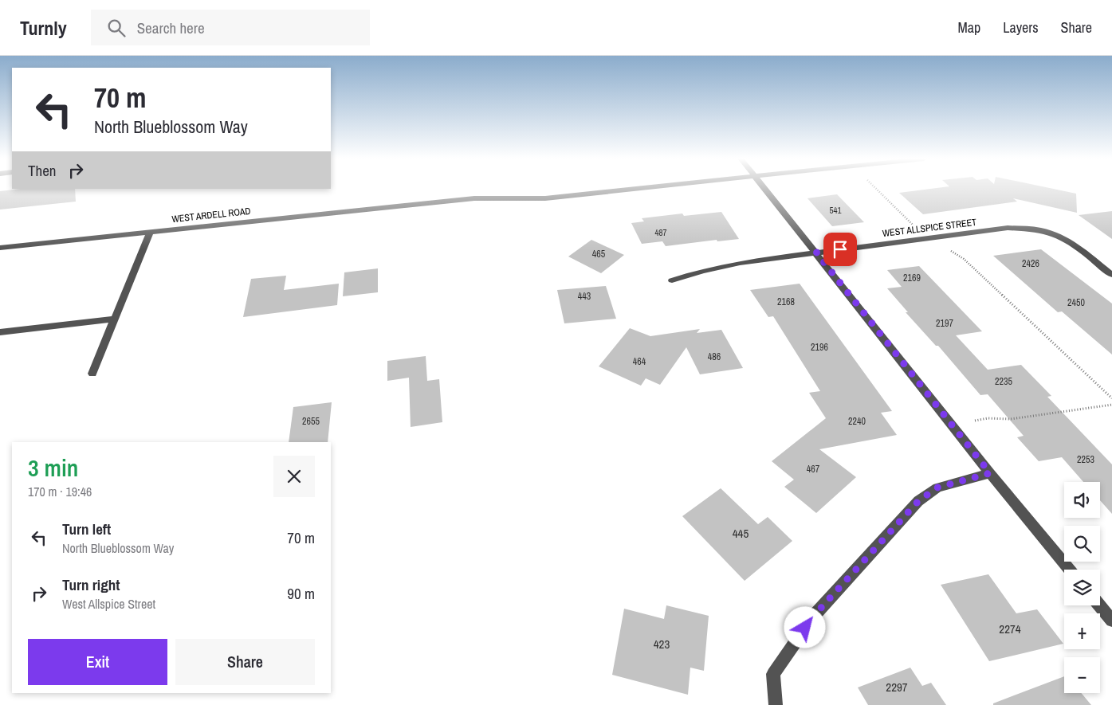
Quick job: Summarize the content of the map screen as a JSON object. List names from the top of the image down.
{
  "streets": {
    "street": ["WEST ARDELL ROAD", "WEST ALLSPICE STREET"]
  },
  "house_numbers": [
    "541",
    "487",
    "465",
    "2426",
    "2169",
    "443",
    "2168",
    "2450",
    "2197",
    "2196",
    "486",
    "464",
    "2235",
    "2655",
    "2240",
    "2253",
    "467",
    "445",
    "2274",
    "423",
    "2297"
  ],
  "page": {
    "header": "Turnly",
    "search": "Search here",
    "nav": ["Map", "Layers", "Share"],
    "turn": ["70 m", "North Blueblossom Way"],
    "then": "Then",
    "heading": ["3 min", "170 m · 19:46"],
    "map_buttons": ["+", "−"],
    "list": [
      {
        "name": "Turn left",
        "note": "North Blueblossom Way",
        "value": "70 m"
      },
      {
        "name": "Turn right",
        "note": "West Allspice Street",
        "value": "90 m"
      }
    ],
    "buttons": ["Exit", "Share"]
  }
}
